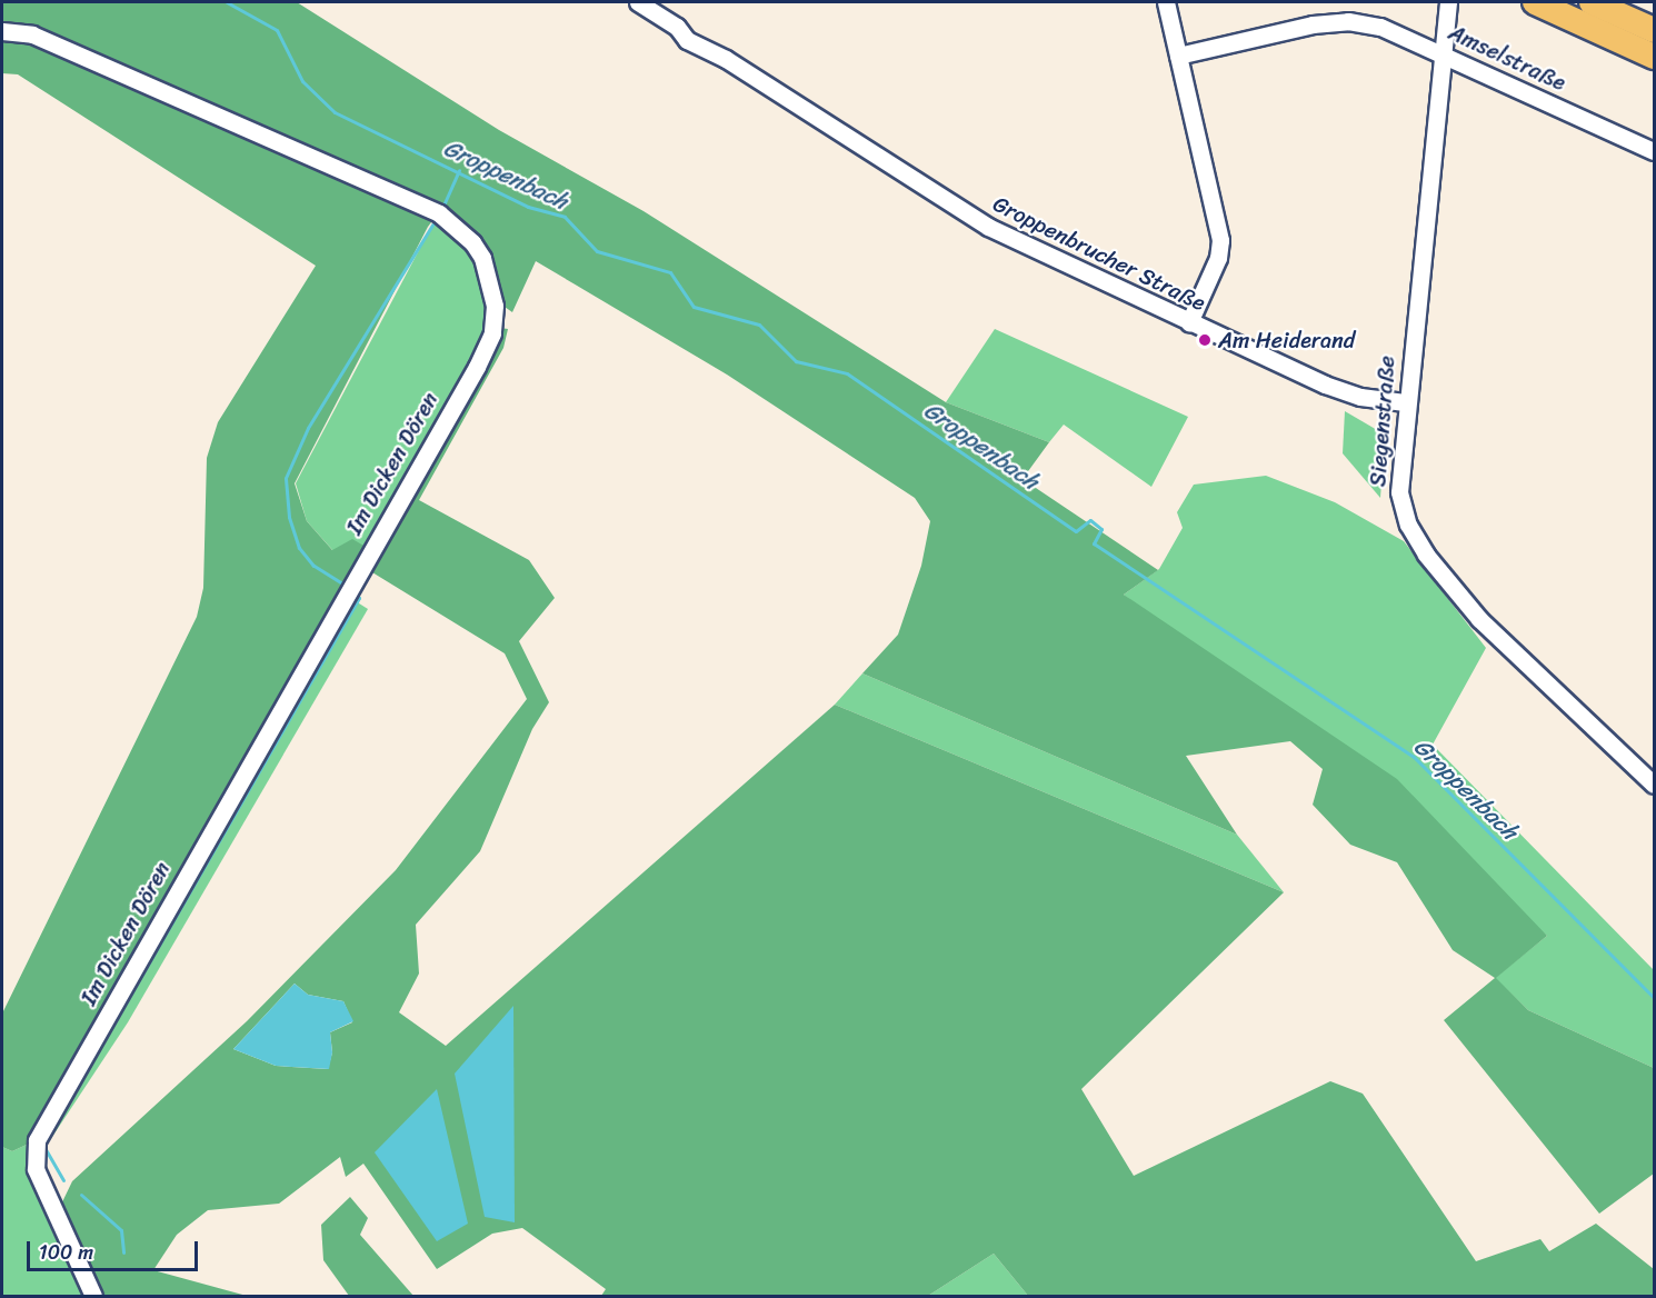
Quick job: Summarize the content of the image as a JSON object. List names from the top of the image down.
{
  "streets": {
    "street": [
      "Amselstraße",
      "Groppenbrucher Straße",
      "Siegenstraße",
      "Im Dicken Dören"
    ]
  },
  "crossings": [
    ["Amselstraße", "Siegenstraße"],
    ["Groppenbrucher Straße", "Siegenstraße"]
  ],
  "water": ["Groppenbach"],
  "places": ["Am Heiderand"],
  "scale_bar": "100 m"
}
